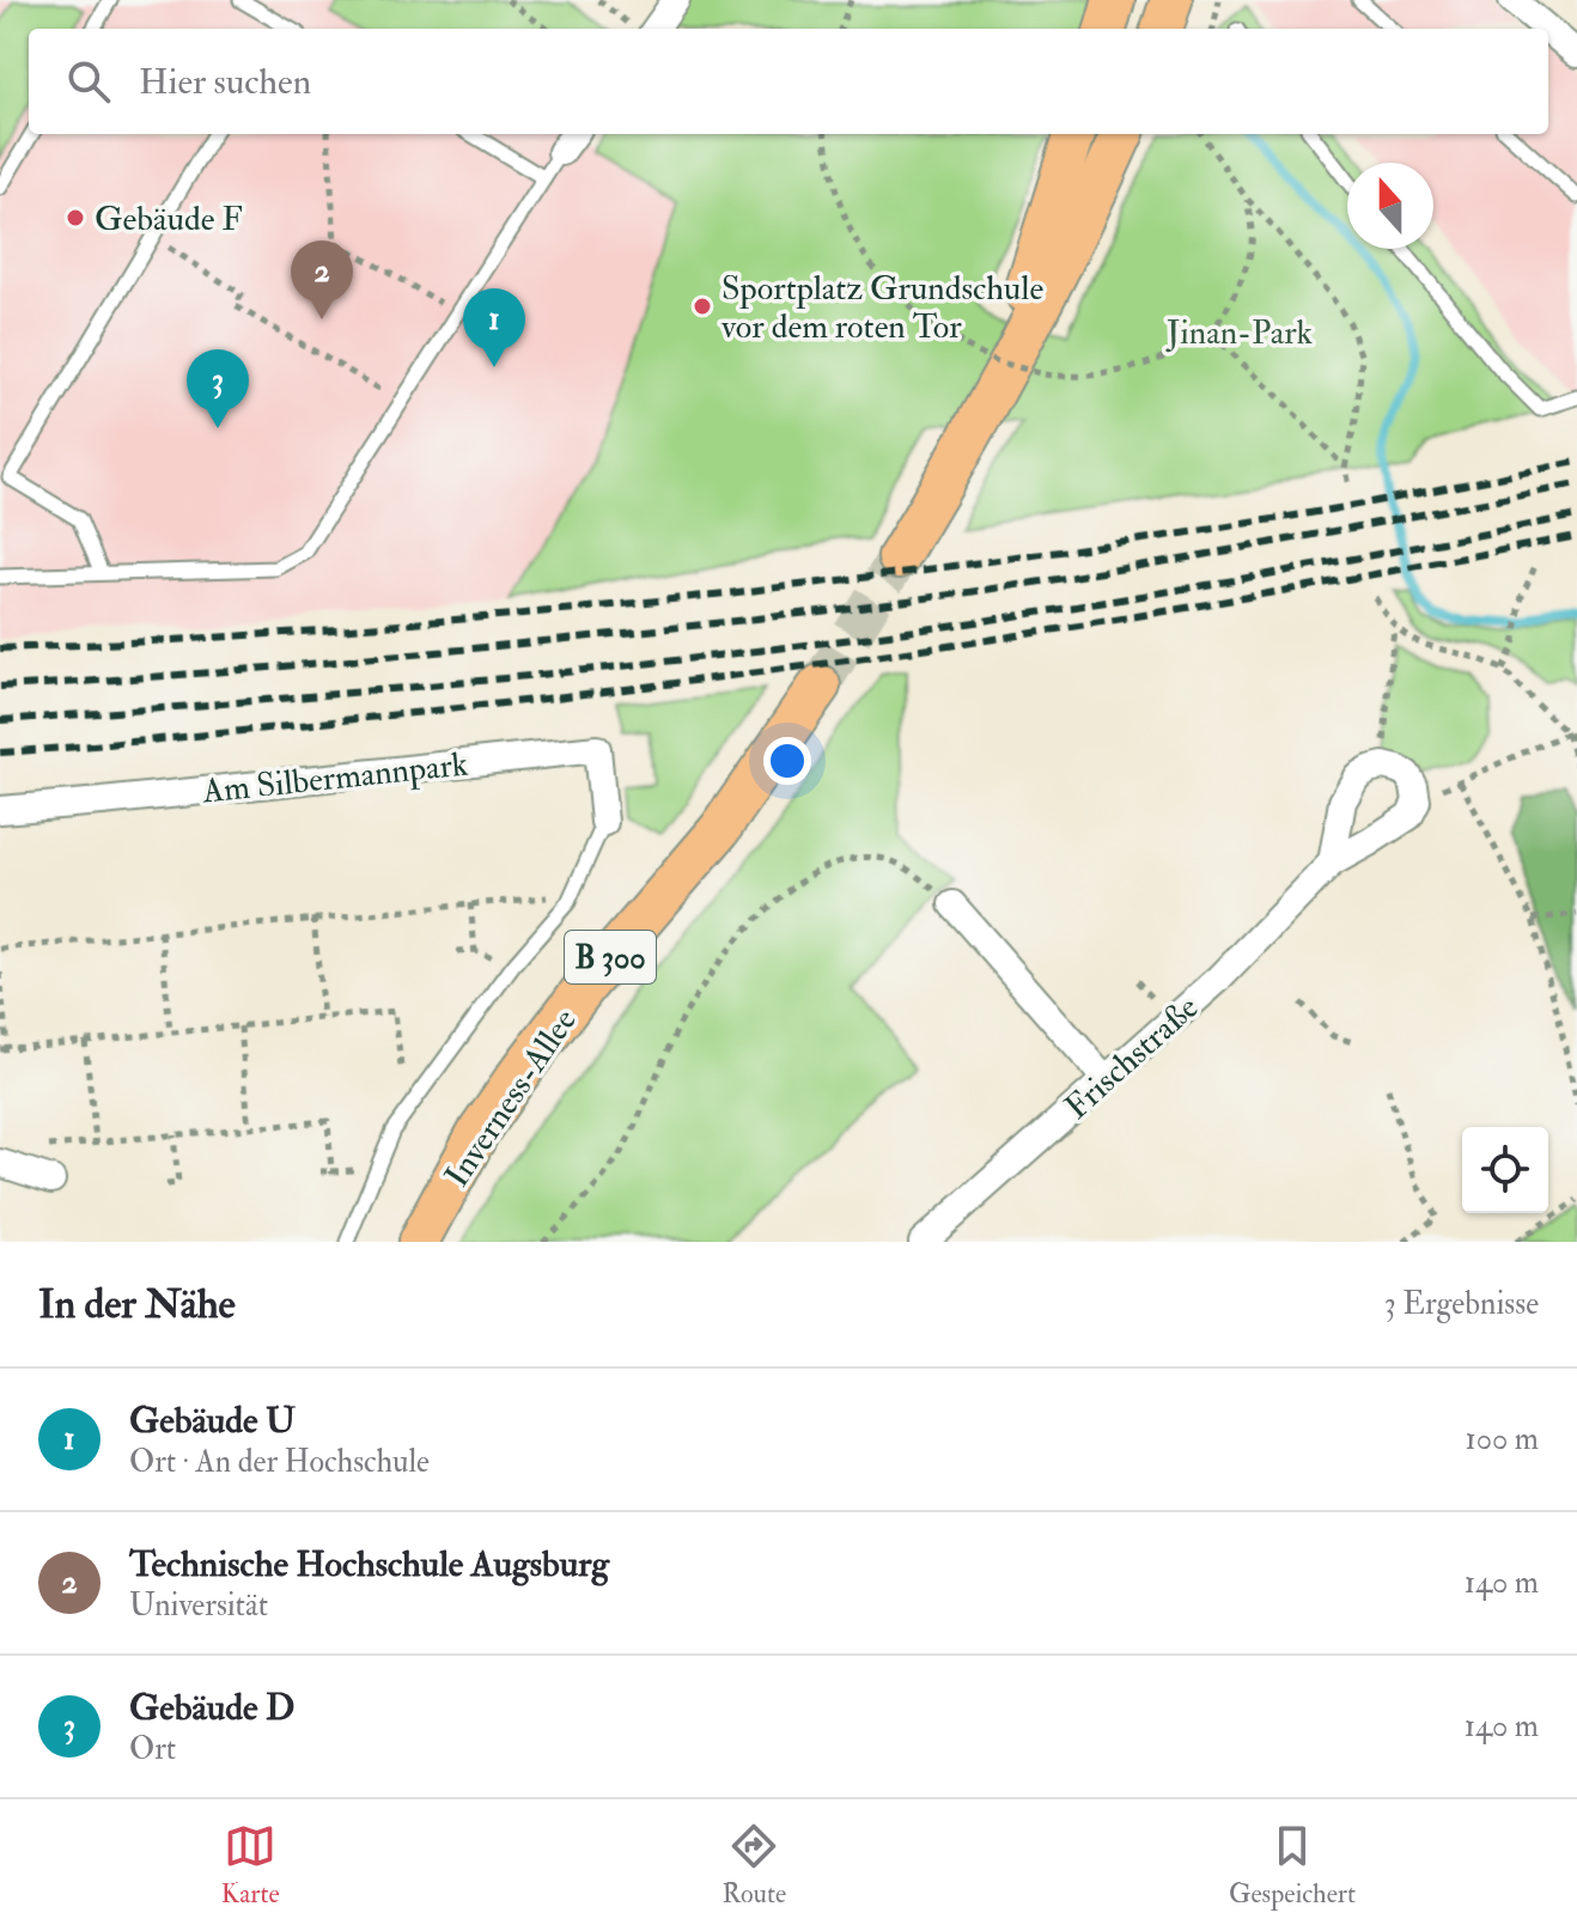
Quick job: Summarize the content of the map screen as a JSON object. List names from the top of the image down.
{
  "streets": {
    "main road": ["B 300", "Inverness-Allee"],
    "street": ["Am Silbermannpark", "Frischstraße"]
  },
  "parks": ["Jinan-Park"],
  "places": ["Gebäude F", "Sportplatz Grundschule vor dem roten Tor"],
  "north": "top",
  "page": {
    "search": "Hier suchen",
    "pins": ["2", "1", "3"],
    "heading": ["In der Nähe", "3 Ergebnisse"],
    "list": [
      {
        "mark": "1",
        "name": "Gebäude U",
        "note": "Ort · An der Hochschule",
        "value": "100 m"
      },
      {
        "mark": "2",
        "name": "Technische Hochschule Augsburg",
        "note": "Universität",
        "value": "140 m"
      },
      {
        "mark": "3",
        "name": "Gebäude D",
        "note": "Ort",
        "value": "140 m"
      }
    ],
    "nav": ["Karte", "Route", "Gespeichert"]
  }
}
